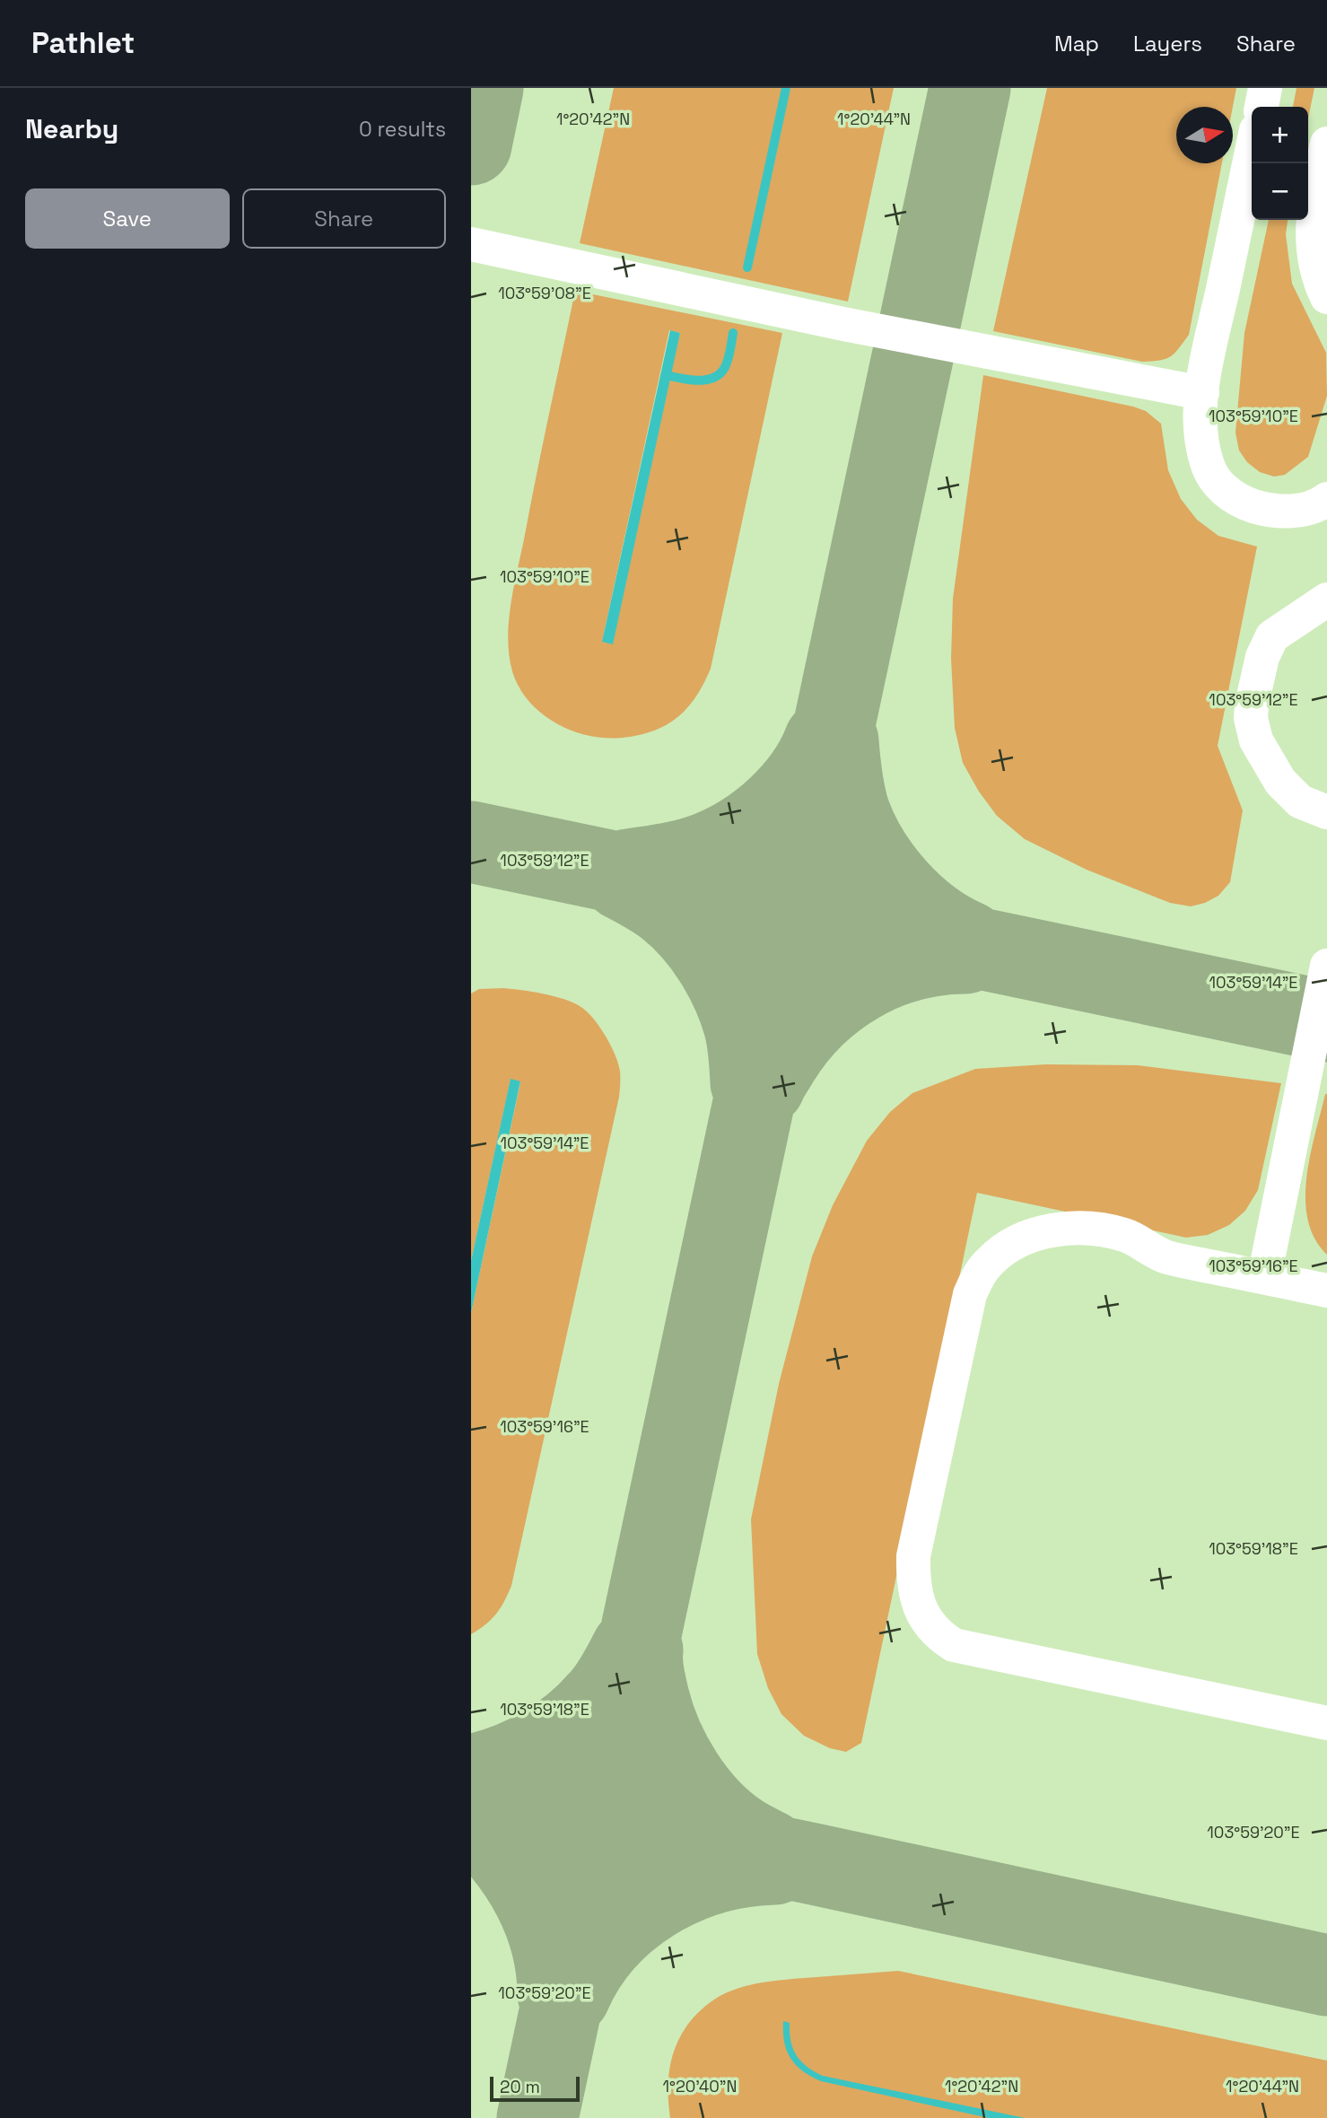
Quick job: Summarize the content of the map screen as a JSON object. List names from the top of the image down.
{
  "scale_bar": "20 m",
  "north": "right",
  "page": {
    "header": "Pathlet",
    "nav": ["Map", "Layers", "Share"],
    "heading": ["Nearby", "0 results"],
    "map_buttons": ["+", "−"],
    "buttons": ["Save", "Share"],
    "scale": "20 m"
  },
  "coordinates": [
    "1°20'42\"N",
    "1°20'44\"N",
    "103°59'08\"E",
    "103°59'10\"E",
    "103°59'12\"E",
    "103°59'14\"E",
    "103°59'16\"E",
    "103°59'18\"E",
    "103°59'20\"E",
    "1°20'40\"N"
  ]
}
